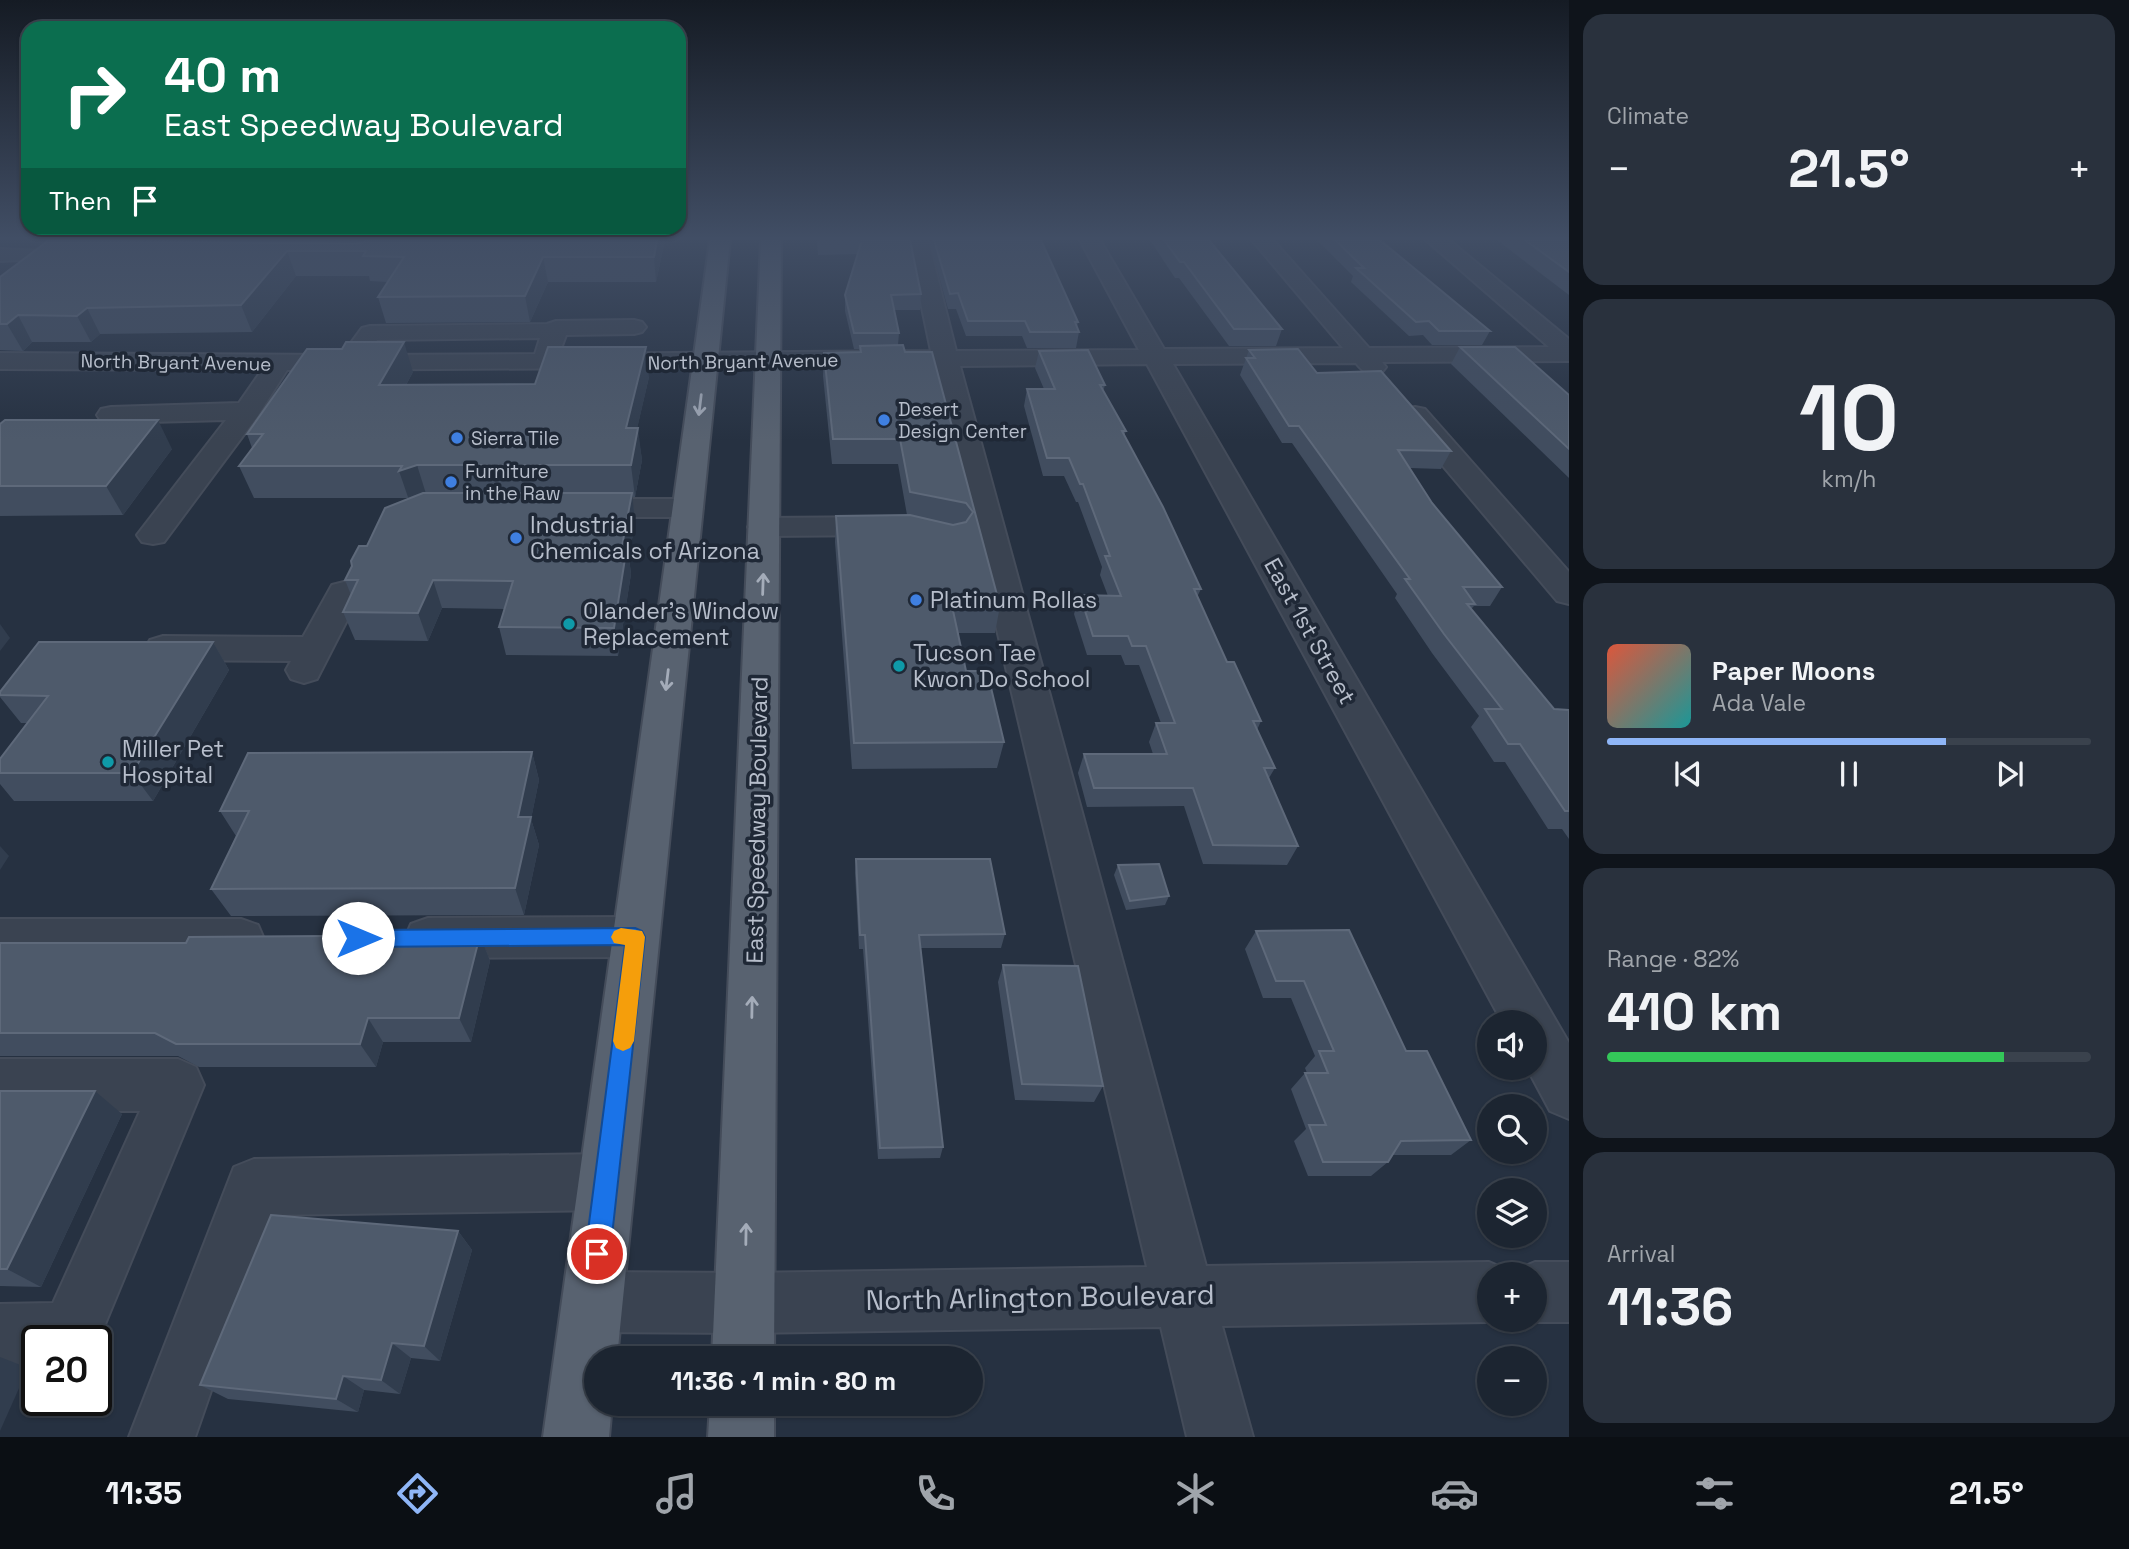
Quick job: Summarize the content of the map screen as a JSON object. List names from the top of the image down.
{
  "streets": {
    "main road": ["East Speedway Boulevard"],
    "street": ["North Bryant Avenue", "East 1st Street", "North Arlington Boulevard"]
  },
  "crossings": [
    ["North Bryant Avenue", "East 1st Street"],
    ["North Bryant Avenue", "East Speedway Boulevard"],
    ["East Speedway Boulevard", "North Arlington Boulevard"]
  ],
  "places": [
    "Desert Design Center",
    "Sierra Tile",
    "Furniture in the Raw",
    "Industrial Chemicals of Arizona",
    "Platinum Rollas",
    "Olander's Window Replacement",
    "Tucson Tae Kwon Do School",
    "Miller Pet Hospital"
  ],
  "page": {
    "tile": [
      "Climate",
      ["10", "km/h"],
      ["Range · 82%", "410 km"],
      ["Arrival", "11:36"]
    ],
    "turn": ["40 m", "East Speedway Boulevard"],
    "heat": ["−", "21.5°", "+"],
    "then": "Then",
    "song": ["Paper Moons", "Ada Vale"],
    "map_buttons": ["+", "−"],
    "limit": "20",
    "trip": "11:36 · 1 min · 80 m",
    "tabs": ["11:35", "21.5°"]
  }
}
